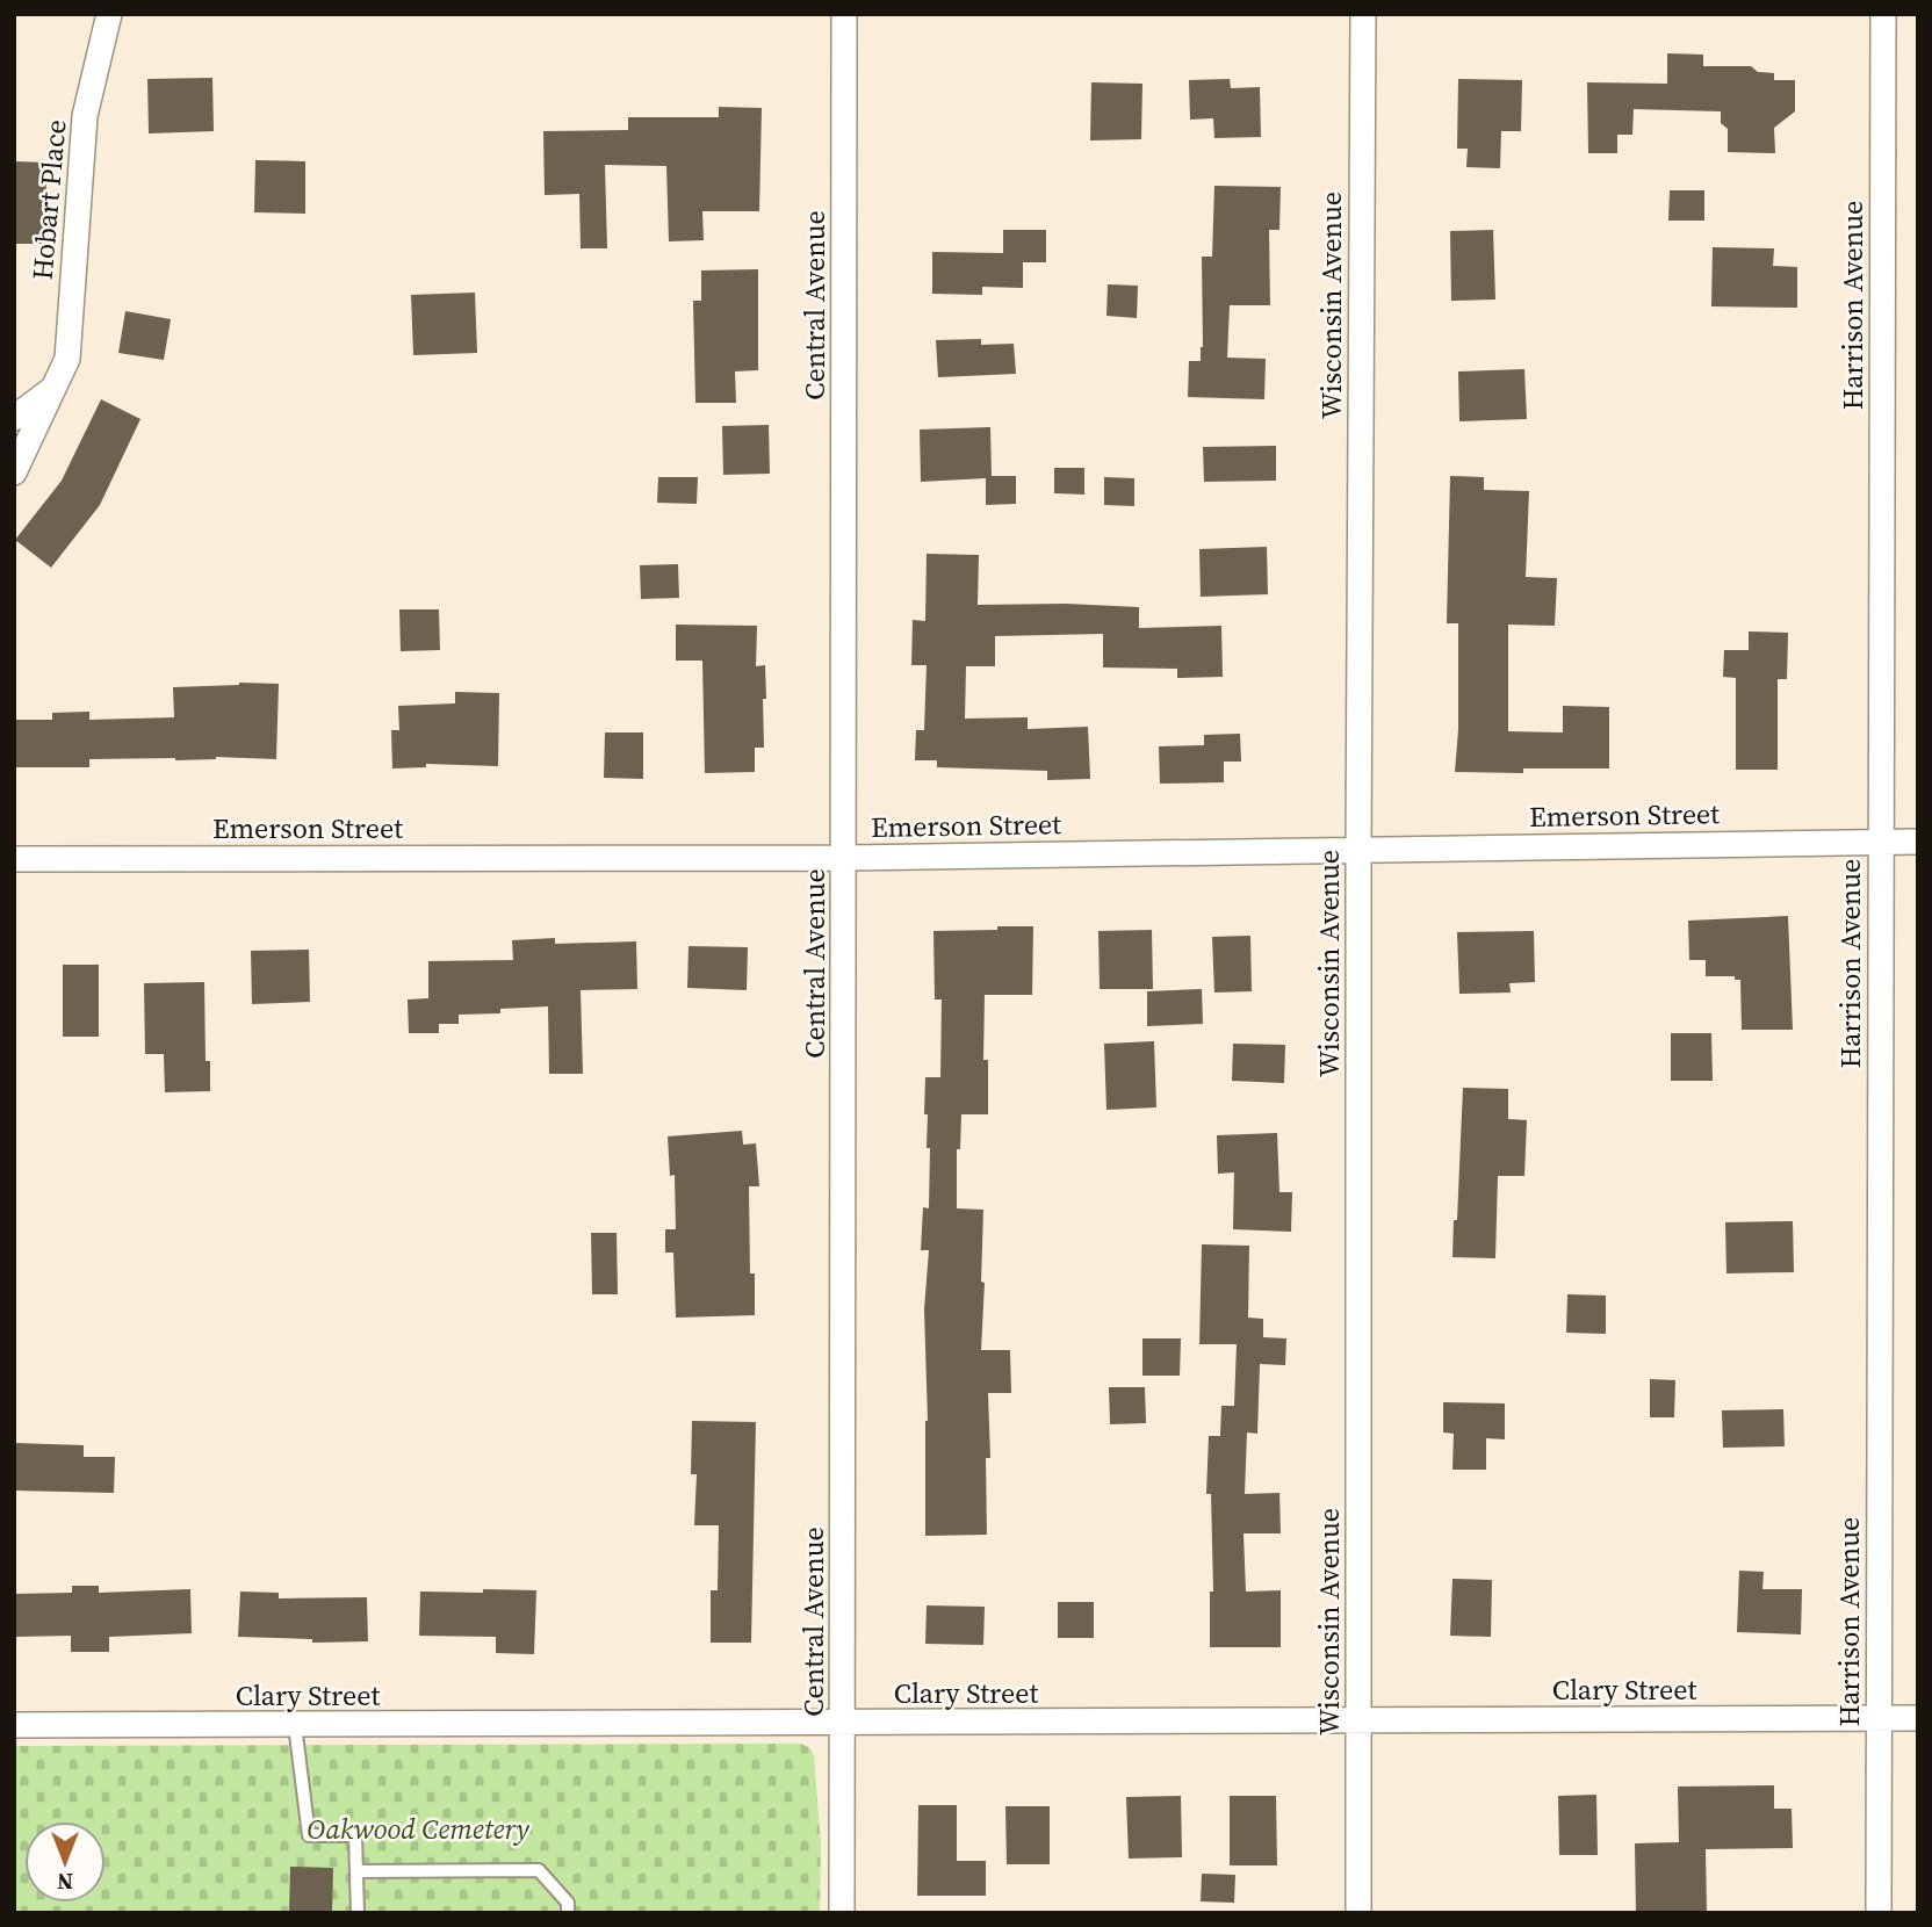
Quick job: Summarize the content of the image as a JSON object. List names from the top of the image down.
{
  "streets": {
    "street": [
      "Hobart Place",
      "Central Avenue",
      "Wisconsin Avenue",
      "Harrison Avenue",
      "Emerson Street",
      "Clary Street"
    ]
  },
  "crossings": [
    ["Central Avenue", "Emerson Street"],
    ["Central Avenue", "Clary Street"],
    ["Wisconsin Avenue", "Emerson Street"],
    ["Wisconsin Avenue", "Clary Street"],
    ["Harrison Avenue", "Emerson Street"],
    ["Harrison Avenue", "Clary Street"]
  ],
  "parks": ["Oakwood Cemetery"],
  "north": "bottom"
}
